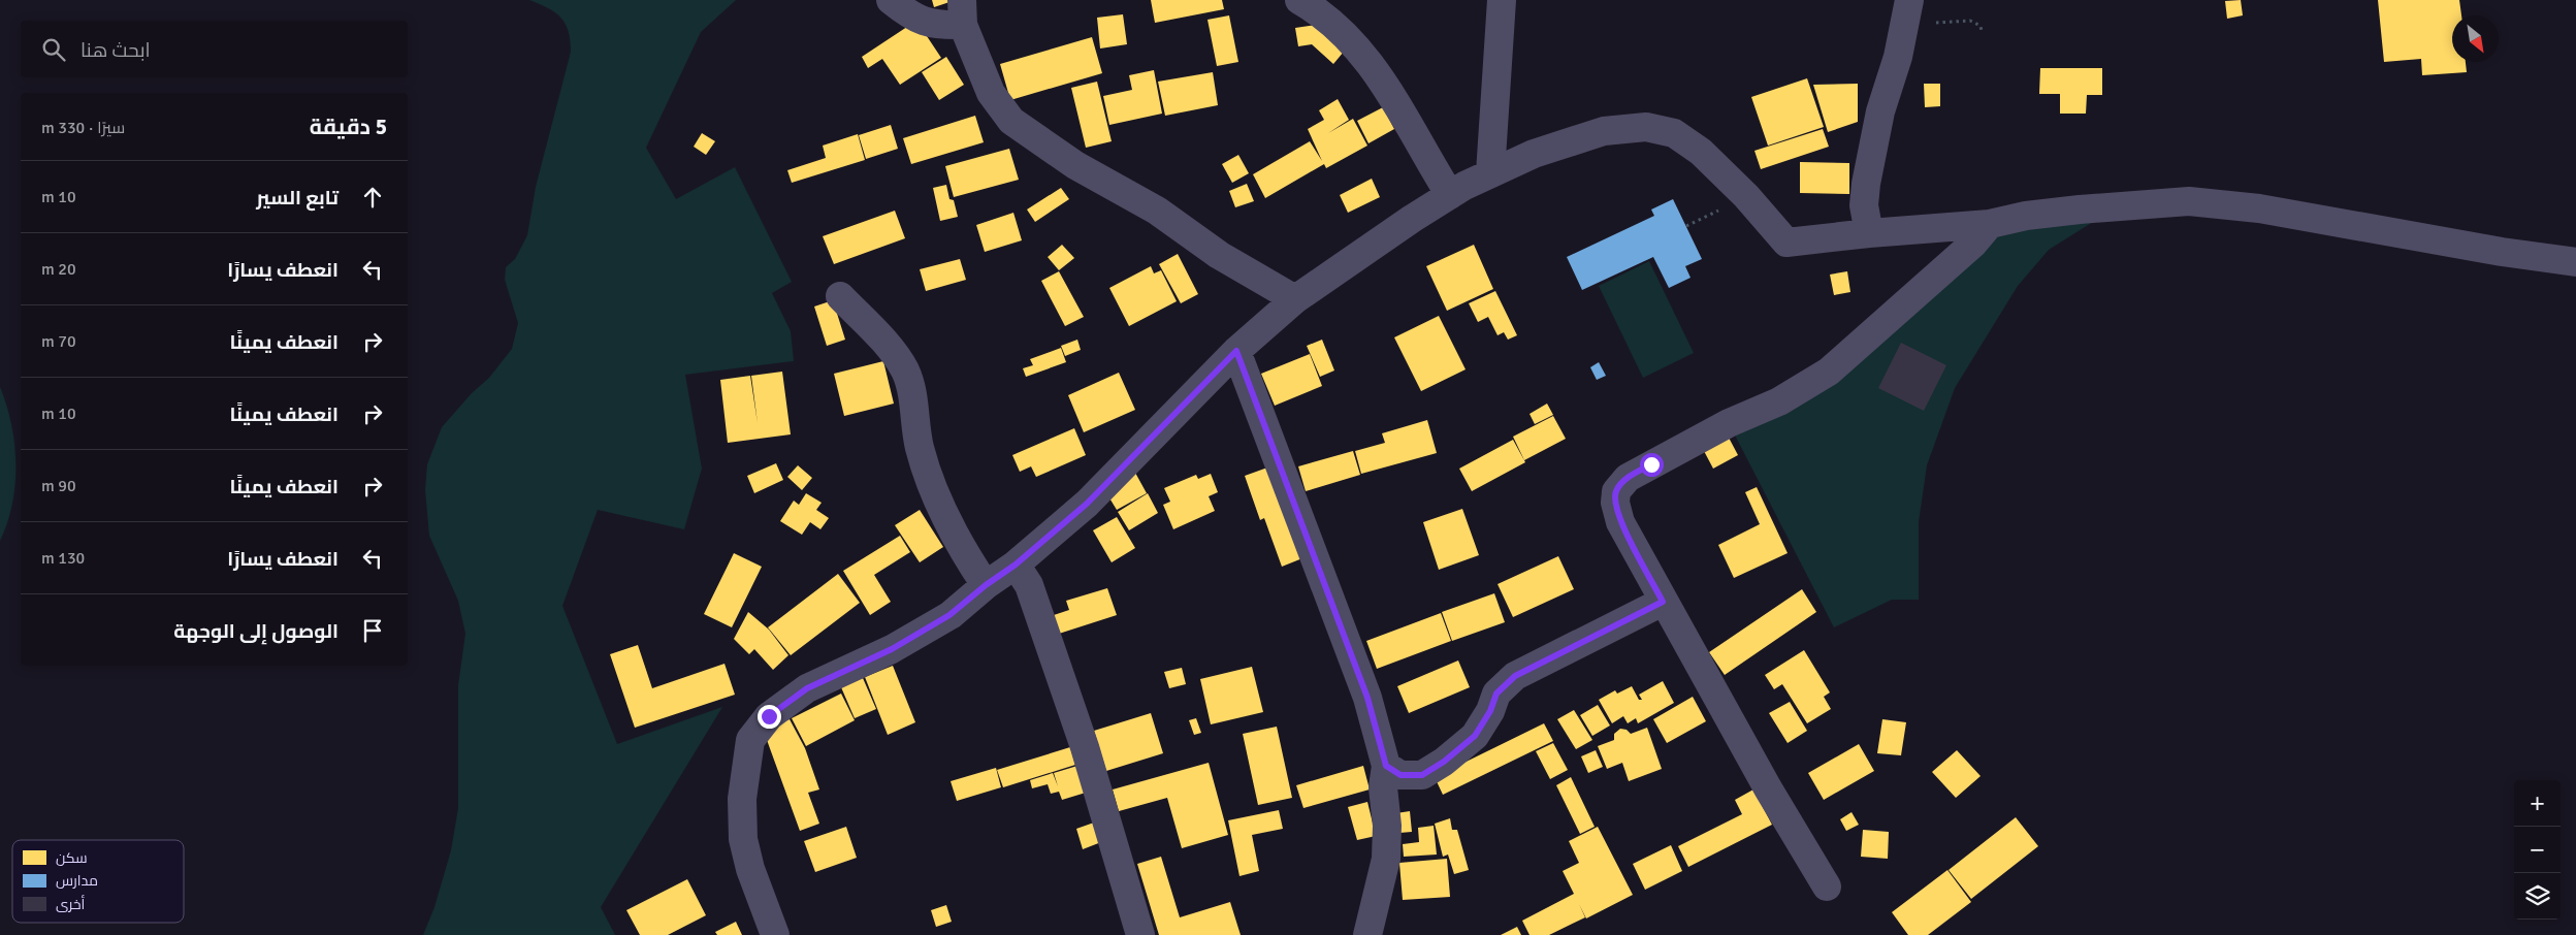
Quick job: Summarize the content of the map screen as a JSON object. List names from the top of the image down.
{
  "legend": ["سكن", "مدارس", "أخرى"],
  "north": "bottom right",
  "page": {
    "search": "ابحث هنا",
    "heading": ["5 دقيقة", "سيرًا · 330 m"],
    "list": [
      ["تابع السير", "10 m"],
      ["انعطف يسارًا", "20 m"],
      ["انعطف يمينًا", "70 m"],
      ["انعطف يمينًا", "10 m"],
      ["انعطف يمينًا", "90 m"],
      ["انعطف يسارًا", "130 m"],
      "الوصول إلى الوجهة"
    ],
    "map_buttons": ["+", "−"]
  }
}
